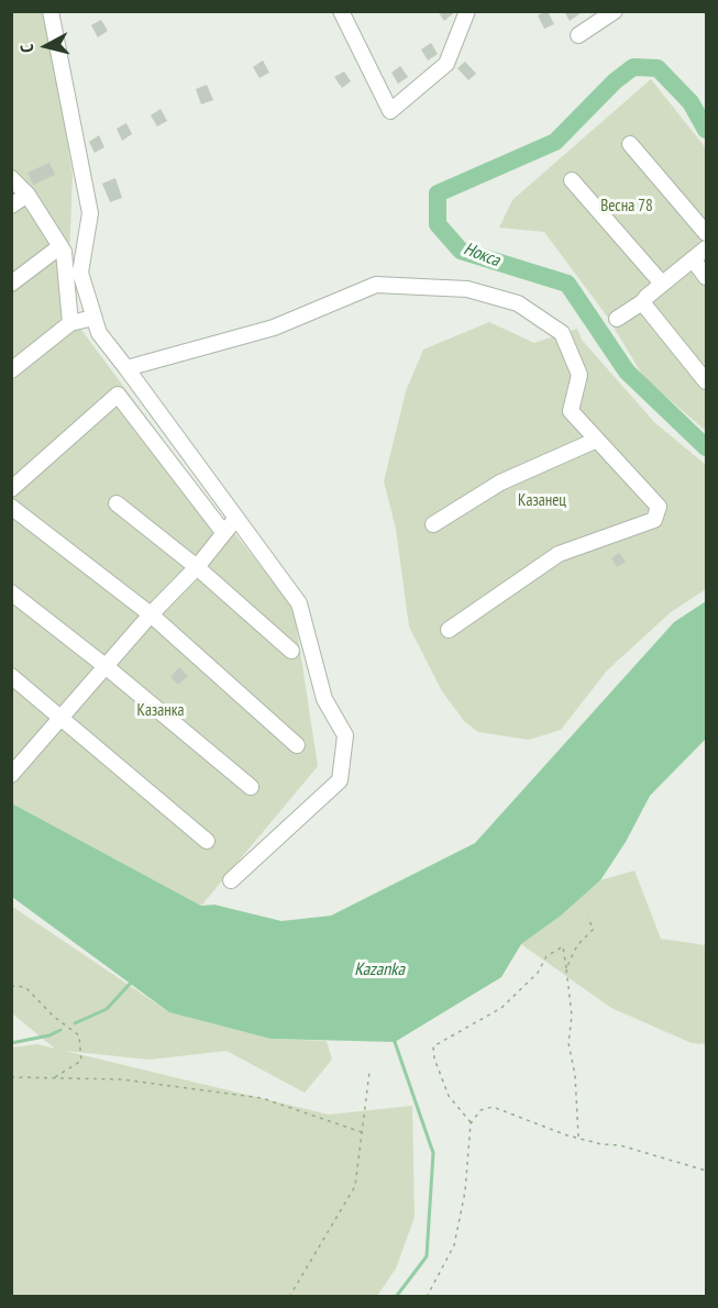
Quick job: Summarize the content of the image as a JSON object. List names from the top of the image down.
{
  "water": ["Нокса", "Kazanka"],
  "parks": ["Весна 78", "Казанец", "Казанка"],
  "north": "left"
}
